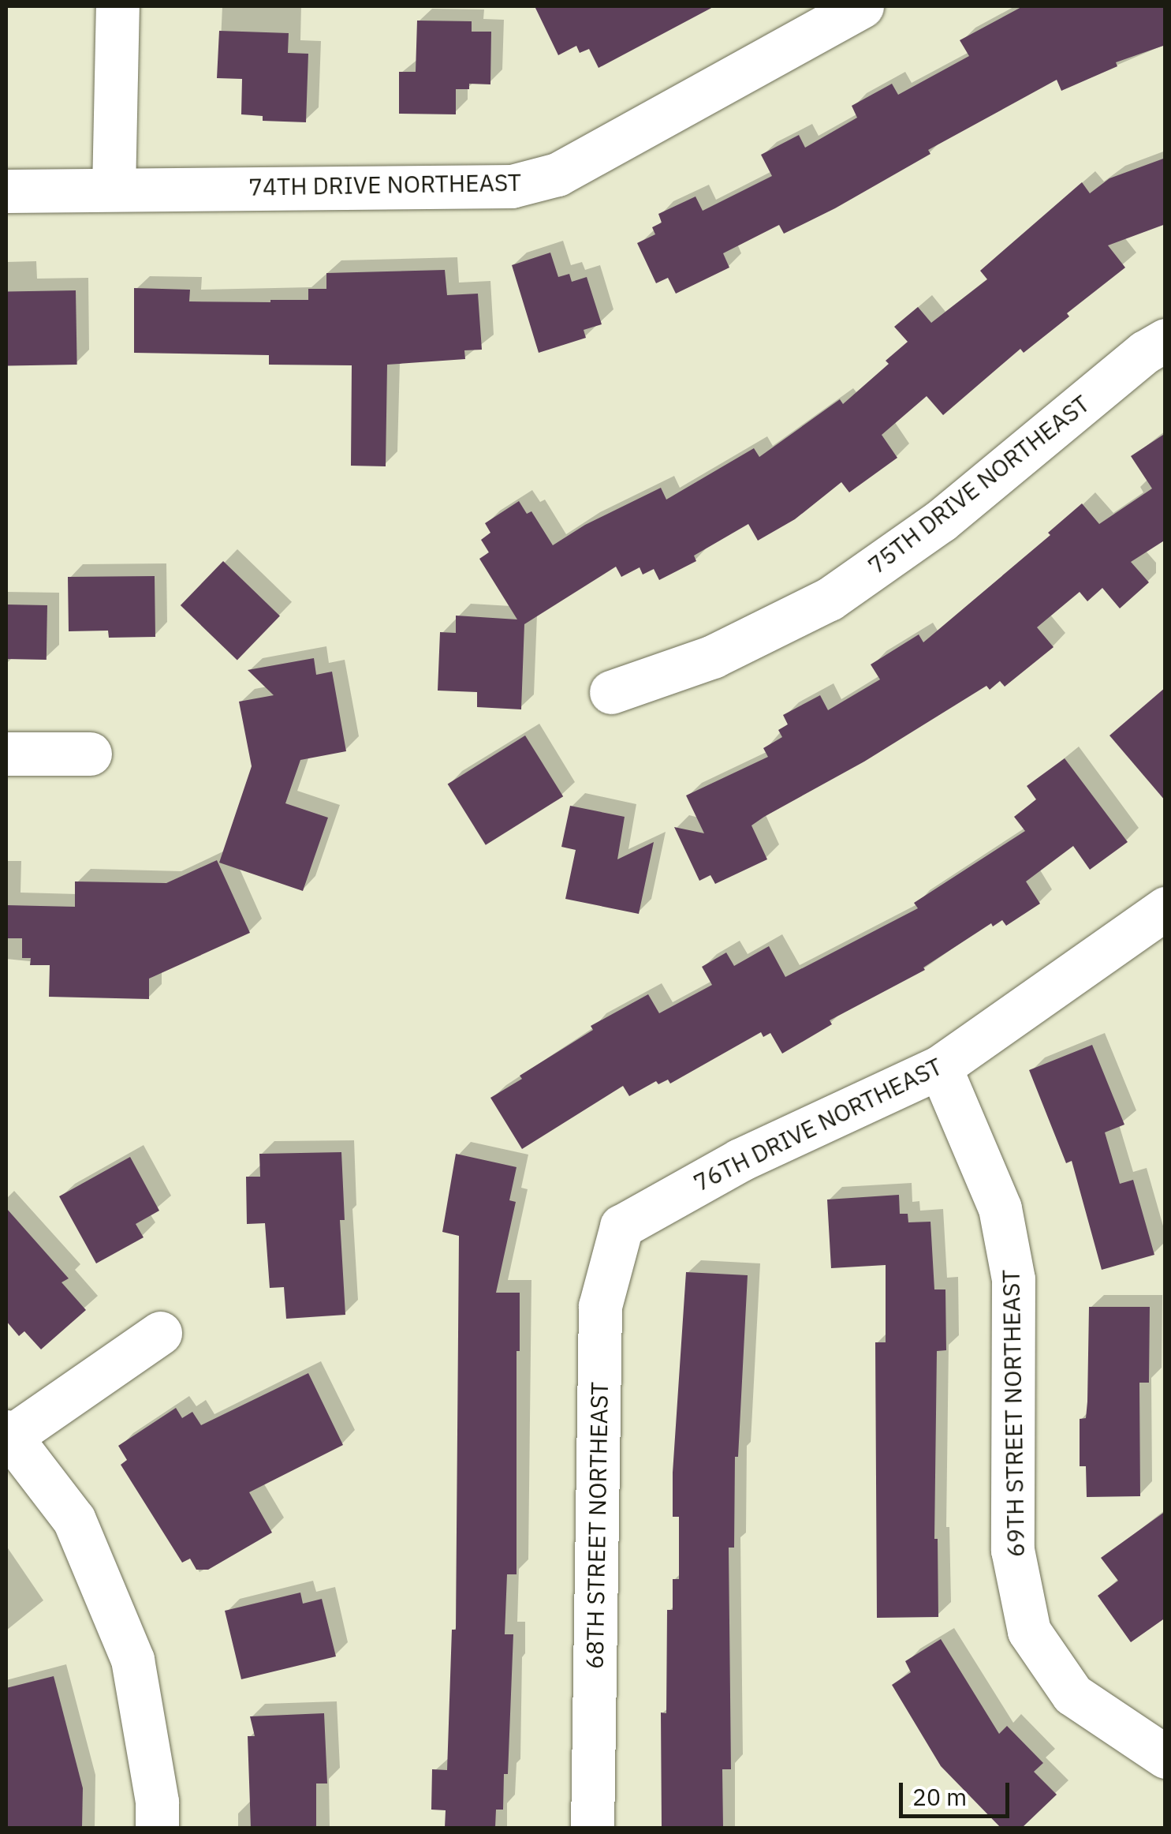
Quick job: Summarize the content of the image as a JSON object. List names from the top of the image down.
{
  "streets": {
    "street": [
      "74TH DRIVE NORTHEAST",
      "75TH DRIVE NORTHEAST",
      "76TH DRIVE NORTHEAST",
      "69TH STREET NORTHEAST",
      "68TH STREET NORTHEAST"
    ]
  },
  "crossings": [
    ["76TH DRIVE NORTHEAST", "69TH STREET NORTHEAST"],
    ["76TH DRIVE NORTHEAST", "68TH STREET NORTHEAST"]
  ],
  "scale_bar": "20 m"
}
